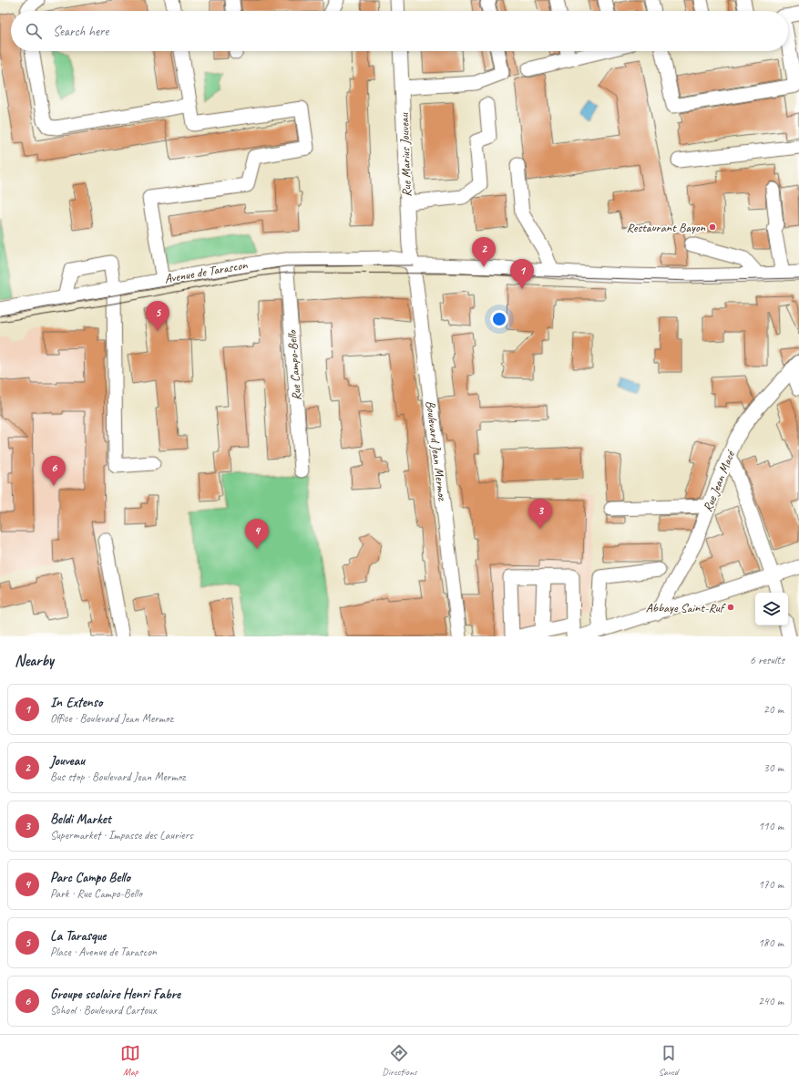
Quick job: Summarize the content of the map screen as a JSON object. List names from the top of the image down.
{
  "streets": {
    "street": [
      "Rue Marius Jouveau",
      "Avenue de Tarascon",
      "Rue Campo-Bello",
      "Boulevard Jean Mermoz",
      "Rue Jean Macé"
    ]
  },
  "crossings": [
    ["Rue Marius Jouveau", "Avenue de Tarascon"],
    ["Rue Marius Jouveau", "Boulevard Jean Mermoz"],
    ["Avenue de Tarascon", "Rue Campo-Bello"],
    ["Avenue de Tarascon", "Boulevard Jean Mermoz"]
  ],
  "places": ["Restaurant Bayon", "Abbaye Saint-Ruf"],
  "page": {
    "search": "Search here",
    "pins": [
      "2",
      "1",
      "5",
      "6",
      "3",
      "4"
    ],
    "heading": ["Nearby", "6 results"],
    "list": [
      {
        "mark": "1",
        "name": "In Extenso",
        "note": "Office · Boulevard Jean Mermoz",
        "value": "20 m"
      },
      {
        "mark": "2",
        "name": "Jouveau",
        "note": "Bus stop · Boulevard Jean Mermoz",
        "value": "30 m"
      },
      {
        "mark": "3",
        "name": "Beldi Market",
        "note": "Supermarket · Impasse des Lauriers",
        "value": "110 m"
      },
      {
        "mark": "4",
        "name": "Parc Campo Bello",
        "note": "Park · Rue Campo-Bello",
        "value": "170 m"
      },
      {
        "mark": "5",
        "name": "La Tarasque",
        "note": "Place · Avenue de Tarascon",
        "value": "180 m"
      },
      {
        "mark": "6",
        "name": "Groupe scolaire Henri Fabre",
        "note": "School · Boulevard Cartoux",
        "value": "240 m"
      }
    ],
    "nav": ["Map", "Directions", "Saved"]
  }
}
